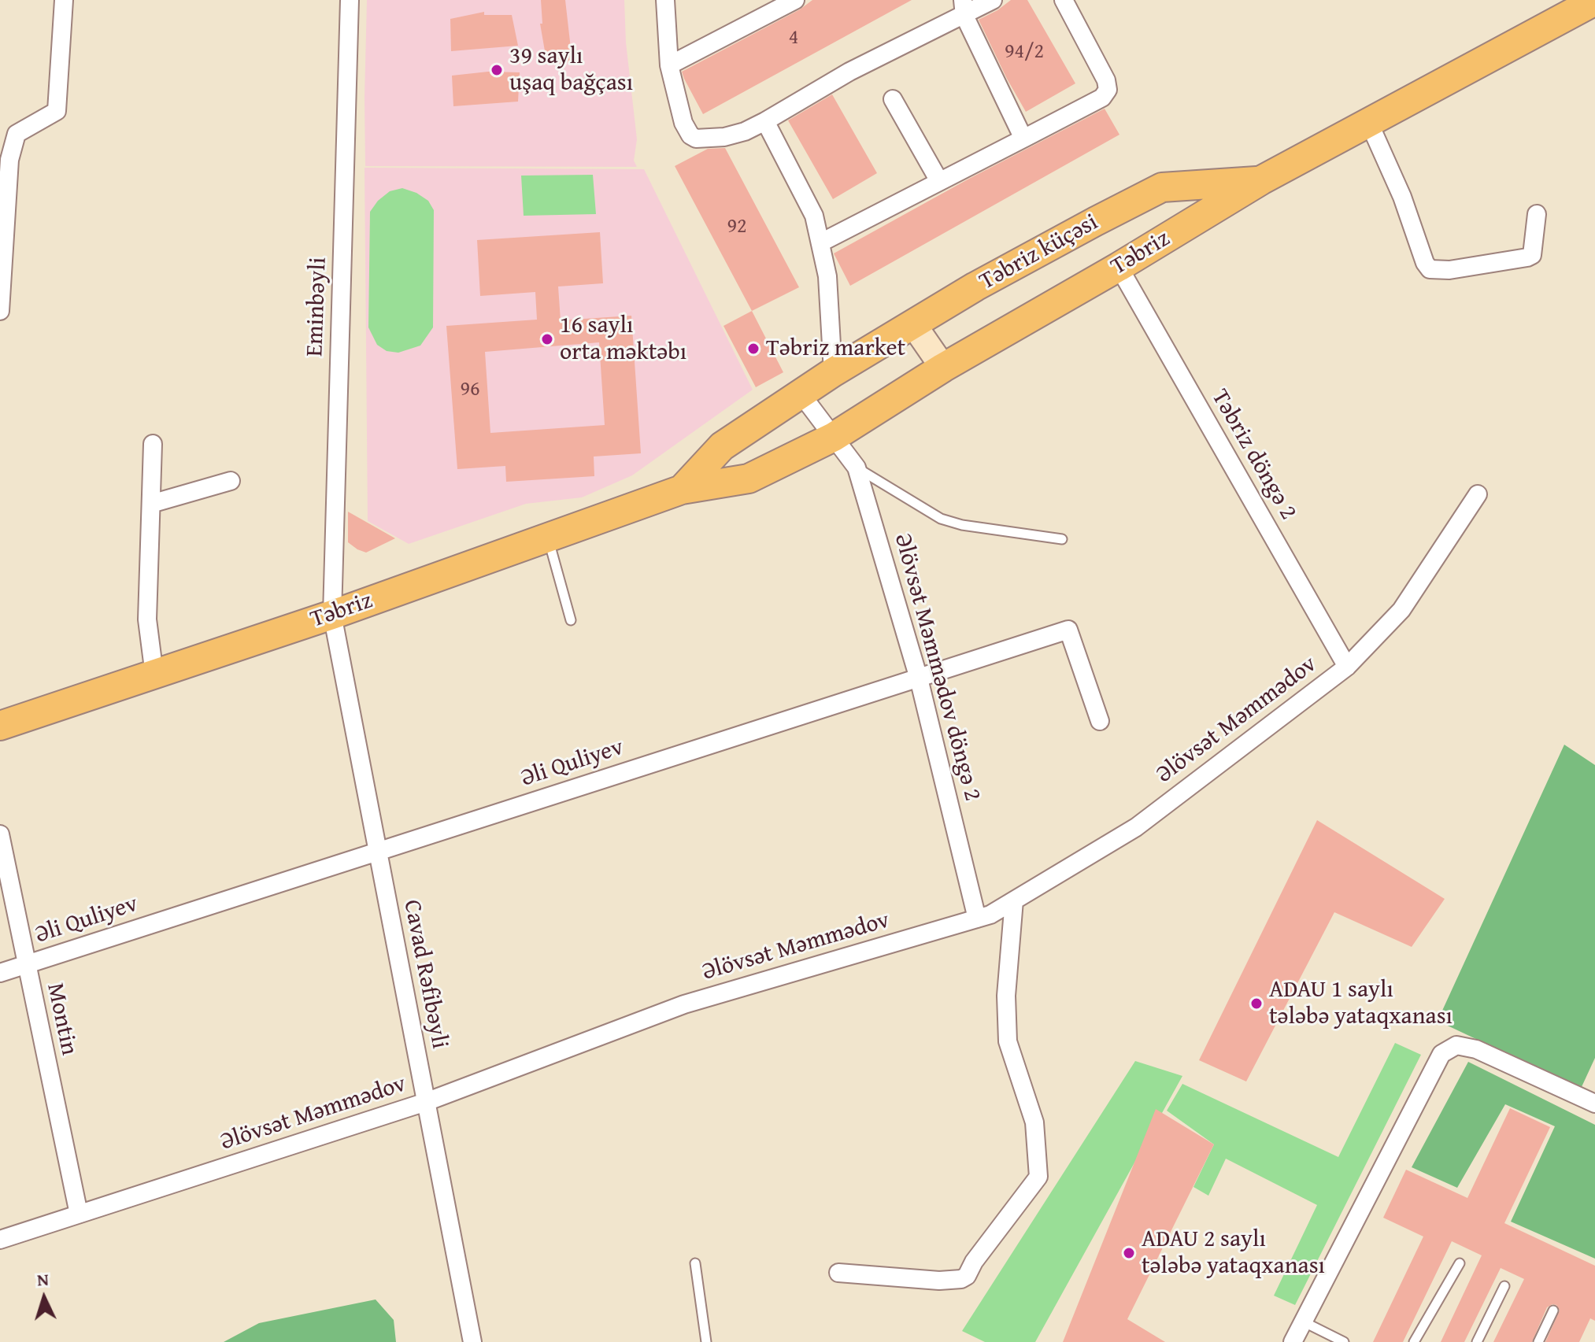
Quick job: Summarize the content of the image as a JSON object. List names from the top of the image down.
{
  "streets": {
    "main road": ["Təbriz küçəsi", "Təbriz"],
    "street": [
      "Eminbəyli",
      "Təbriz döngə 2",
      "Əlövsət Məmmədov döngə 2",
      "Əlövsət Məmmədov",
      "Əli Quliyev",
      "Cavad Rəfibəyli",
      "Montin"
    ]
  },
  "crossings": [
    ["Təbriz küçəsi", "Təbriz"],
    ["Təbriz", "Eminbəyli"],
    ["Təbriz", "Təbriz döngə 2"],
    ["Təbriz", "Əlövsət Məmmədov döngə 2"],
    ["Təbriz", "Cavad Rəfibəyli"],
    ["Eminbəyli", "Cavad Rəfibəyli"],
    ["Təbriz döngə 2", "Əlövsət Məmmədov"],
    ["Əlövsət Məmmədov döngə 2", "Əlövsət Məmmədov"],
    ["Əlövsət Məmmədov döngə 2", "Əli Quliyev"],
    ["Əlövsət Məmmədov", "Cavad Rəfibəyli"],
    ["Əlövsət Məmmədov", "Montin"],
    ["Əli Quliyev", "Cavad Rəfibəyli"],
    ["Əli Quliyev", "Montin"]
  ],
  "places": [
    "39 saylı uşaq bağçası",
    "16 saylı orta məktəbı",
    "Təbriz market",
    "ADAU 1 saylı tələbə yataqxanası",
    "ADAU 2 saylı tələbə yataqxanası"
  ],
  "house_numbers": [
    "4",
    "94/2",
    "92",
    "96"
  ],
  "north": "top"
}
